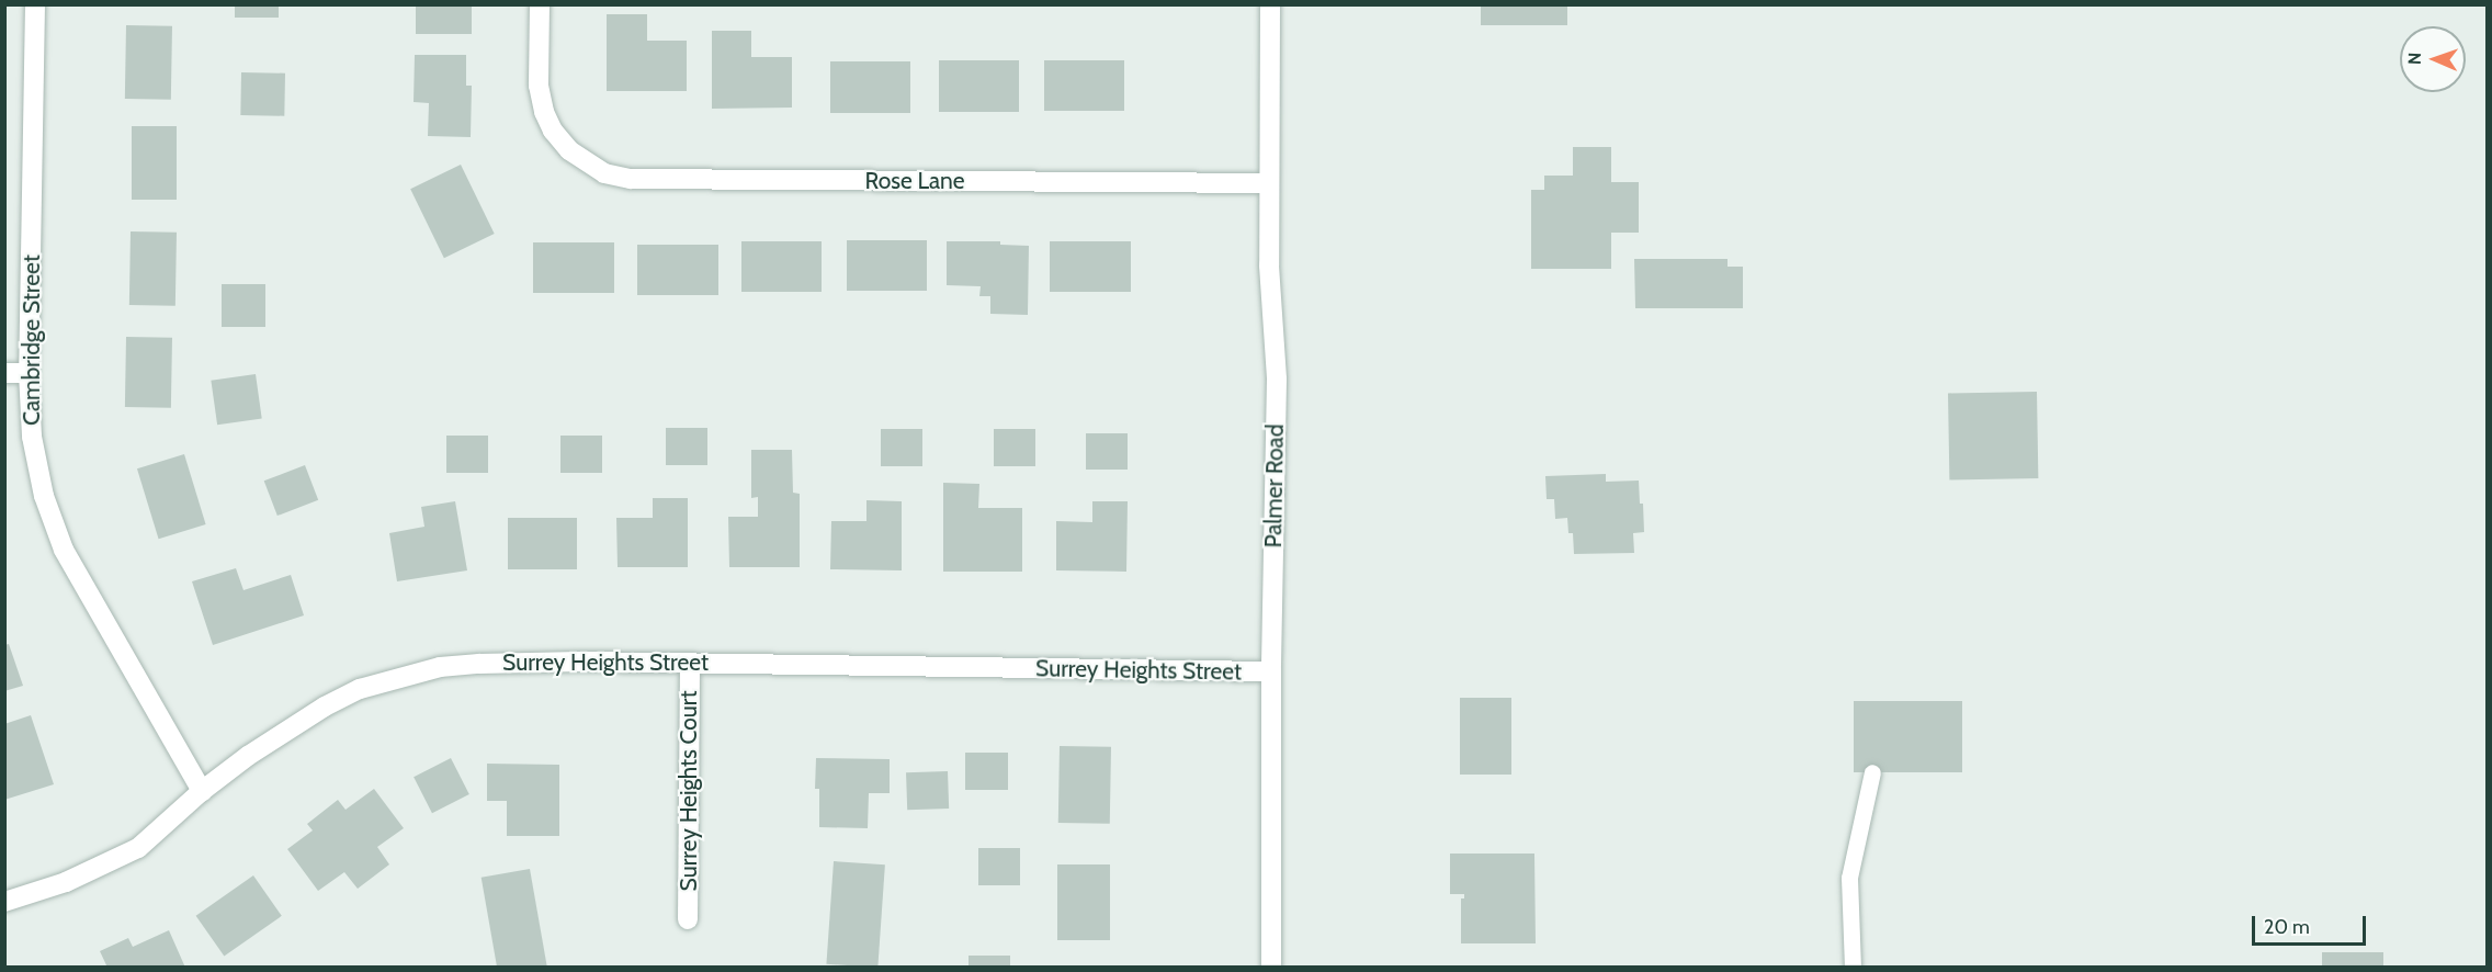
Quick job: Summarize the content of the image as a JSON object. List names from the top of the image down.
{
  "streets": {
    "street": [
      "Rose Lane",
      "Cambridge Street",
      "Palmer Road",
      "Surrey Heights Street",
      "Surrey Heights Court"
    ]
  },
  "crossings": [
    ["Rose Lane", "Palmer Road"],
    ["Cambridge Street", "Surrey Heights Street"],
    ["Palmer Road", "Surrey Heights Street"],
    ["Surrey Heights Street", "Surrey Heights Court"]
  ],
  "scale_bar": "20 m",
  "north": "left"
}
